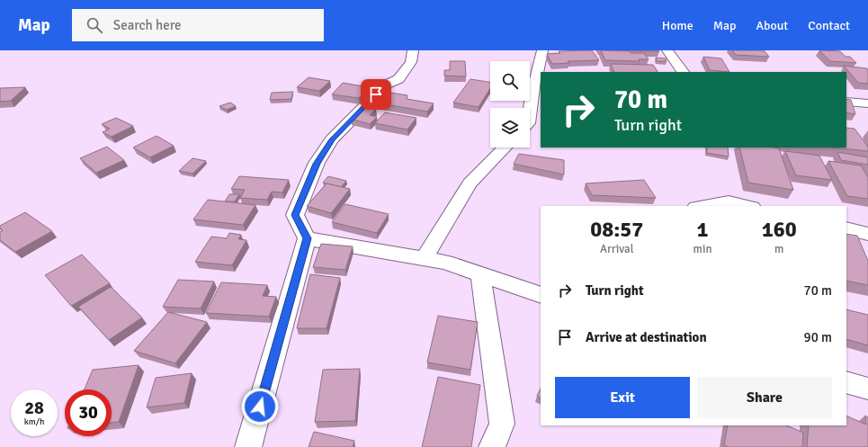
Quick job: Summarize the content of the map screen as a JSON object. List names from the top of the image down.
{
  "page": {
    "header": "Map",
    "search": "Search here",
    "nav": [
      "Home",
      "Map",
      "About",
      "Contact"
    ],
    "turn": ["70 m", "Turn right"],
    "eta": [
      "08:57",
      "Arrival",
      "1",
      "min",
      "160",
      "m"
    ],
    "list": [
      {
        "name": "Turn right",
        "value": "70 m"
      },
      {
        "name": "Arrive at destination",
        "value": "90 m"
      }
    ],
    "buttons": ["Exit", "Share"],
    "speed": "28 km/h",
    "limit": "30"
  }
}
